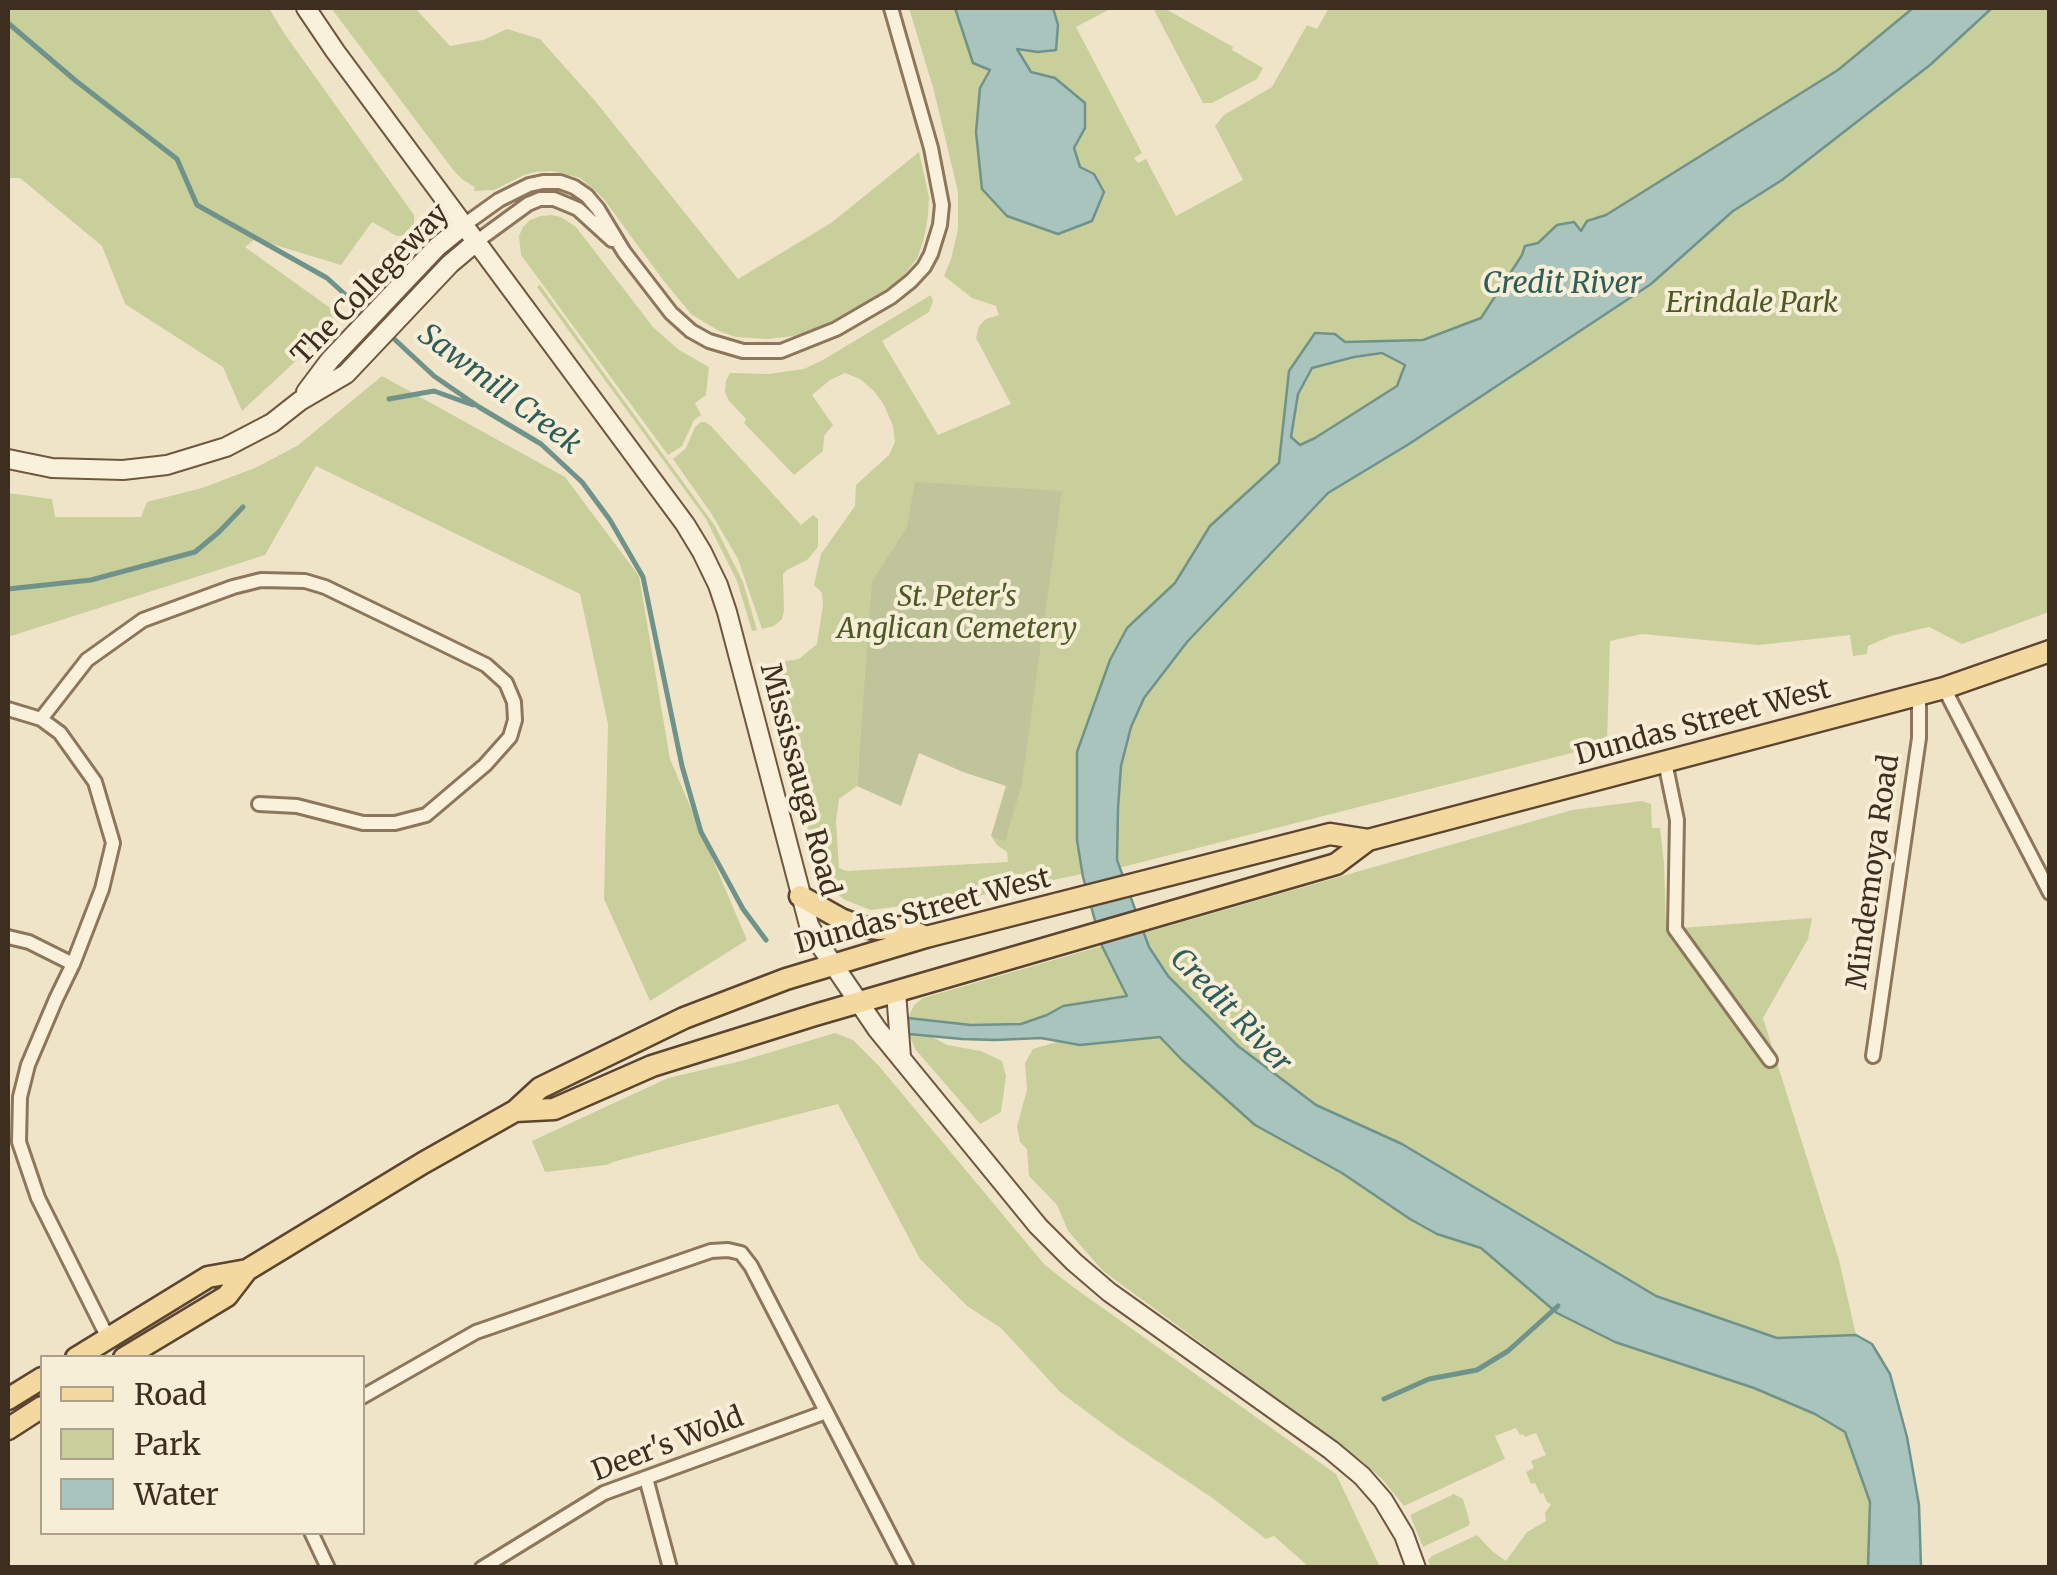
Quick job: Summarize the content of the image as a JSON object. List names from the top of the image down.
{
  "streets": {
    "main road": ["The Collegeway", "Dundas Street West", "Mississauga Road"],
    "street": ["Mindemoya Road", "Deer's Wold"]
  },
  "crossings": [
    ["The Collegeway", "Mississauga Road"],
    ["Dundas Street West", "Mississauga Road"],
    ["Dundas Street West", "Mindemoya Road"]
  ],
  "water": ["Credit River", "Sawmill Creek"],
  "parks": ["Erindale Park", "St. Peter's Anglican Cemetery"],
  "legend": ["Road", "Park", "Water"]
}
